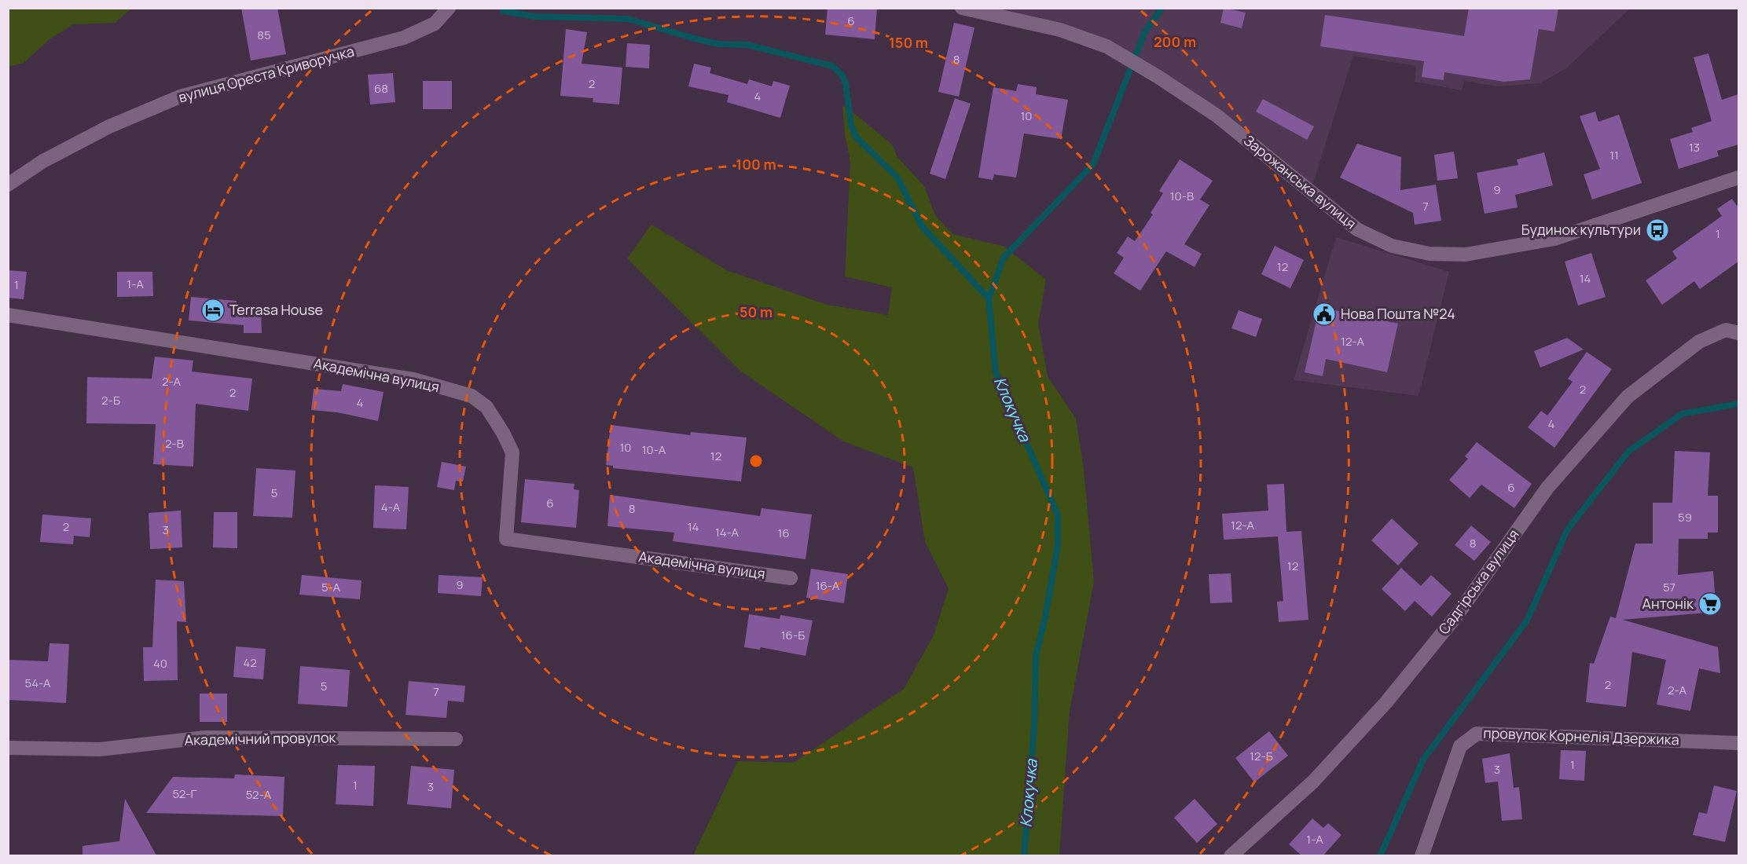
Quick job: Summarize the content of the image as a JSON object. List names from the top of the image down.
{
  "streets": {
    "street": [
      "вулиця Ореста Криворучка",
      "Зарожанська вулиця",
      "Академічна вулиця",
      "Садгірська вулиця",
      "провулок Корнелія Дзержика",
      "Академічний провулок"
    ]
  },
  "water": ["Клокучка"],
  "places": {
    "bus stop": ["Будинок культури"],
    "hotel": ["Terrasa House"],
    "public building": ["Нова Пошта №24"],
    "supermarket": ["Антонік"]
  },
  "house_numbers": [
    "6",
    "85",
    "8",
    "2",
    "68",
    "4",
    "10",
    "13",
    "11",
    "9",
    "10-В",
    "7",
    "1",
    "12",
    "14",
    "1-А",
    "1",
    "12-А",
    "2-А",
    "2",
    "2",
    "2-Б",
    "4",
    "4",
    "2-В",
    "10",
    "10-А",
    "12",
    "6",
    "5",
    "6",
    "4-А",
    "8",
    "59",
    "12-А",
    "2",
    "14",
    "3",
    "14-А",
    "16",
    "8",
    "12",
    "9",
    "16-А",
    "5-А",
    "57",
    "16-Б",
    "42",
    "40",
    "54-А",
    "2",
    "5",
    "2-А",
    "7",
    "12-Б",
    "1",
    "3",
    "1",
    "3",
    "52-Г",
    "52-А",
    "1-А"
  ],
  "rings": [
    "200 m",
    "150 m",
    "100 m",
    "50 m"
  ]
}
